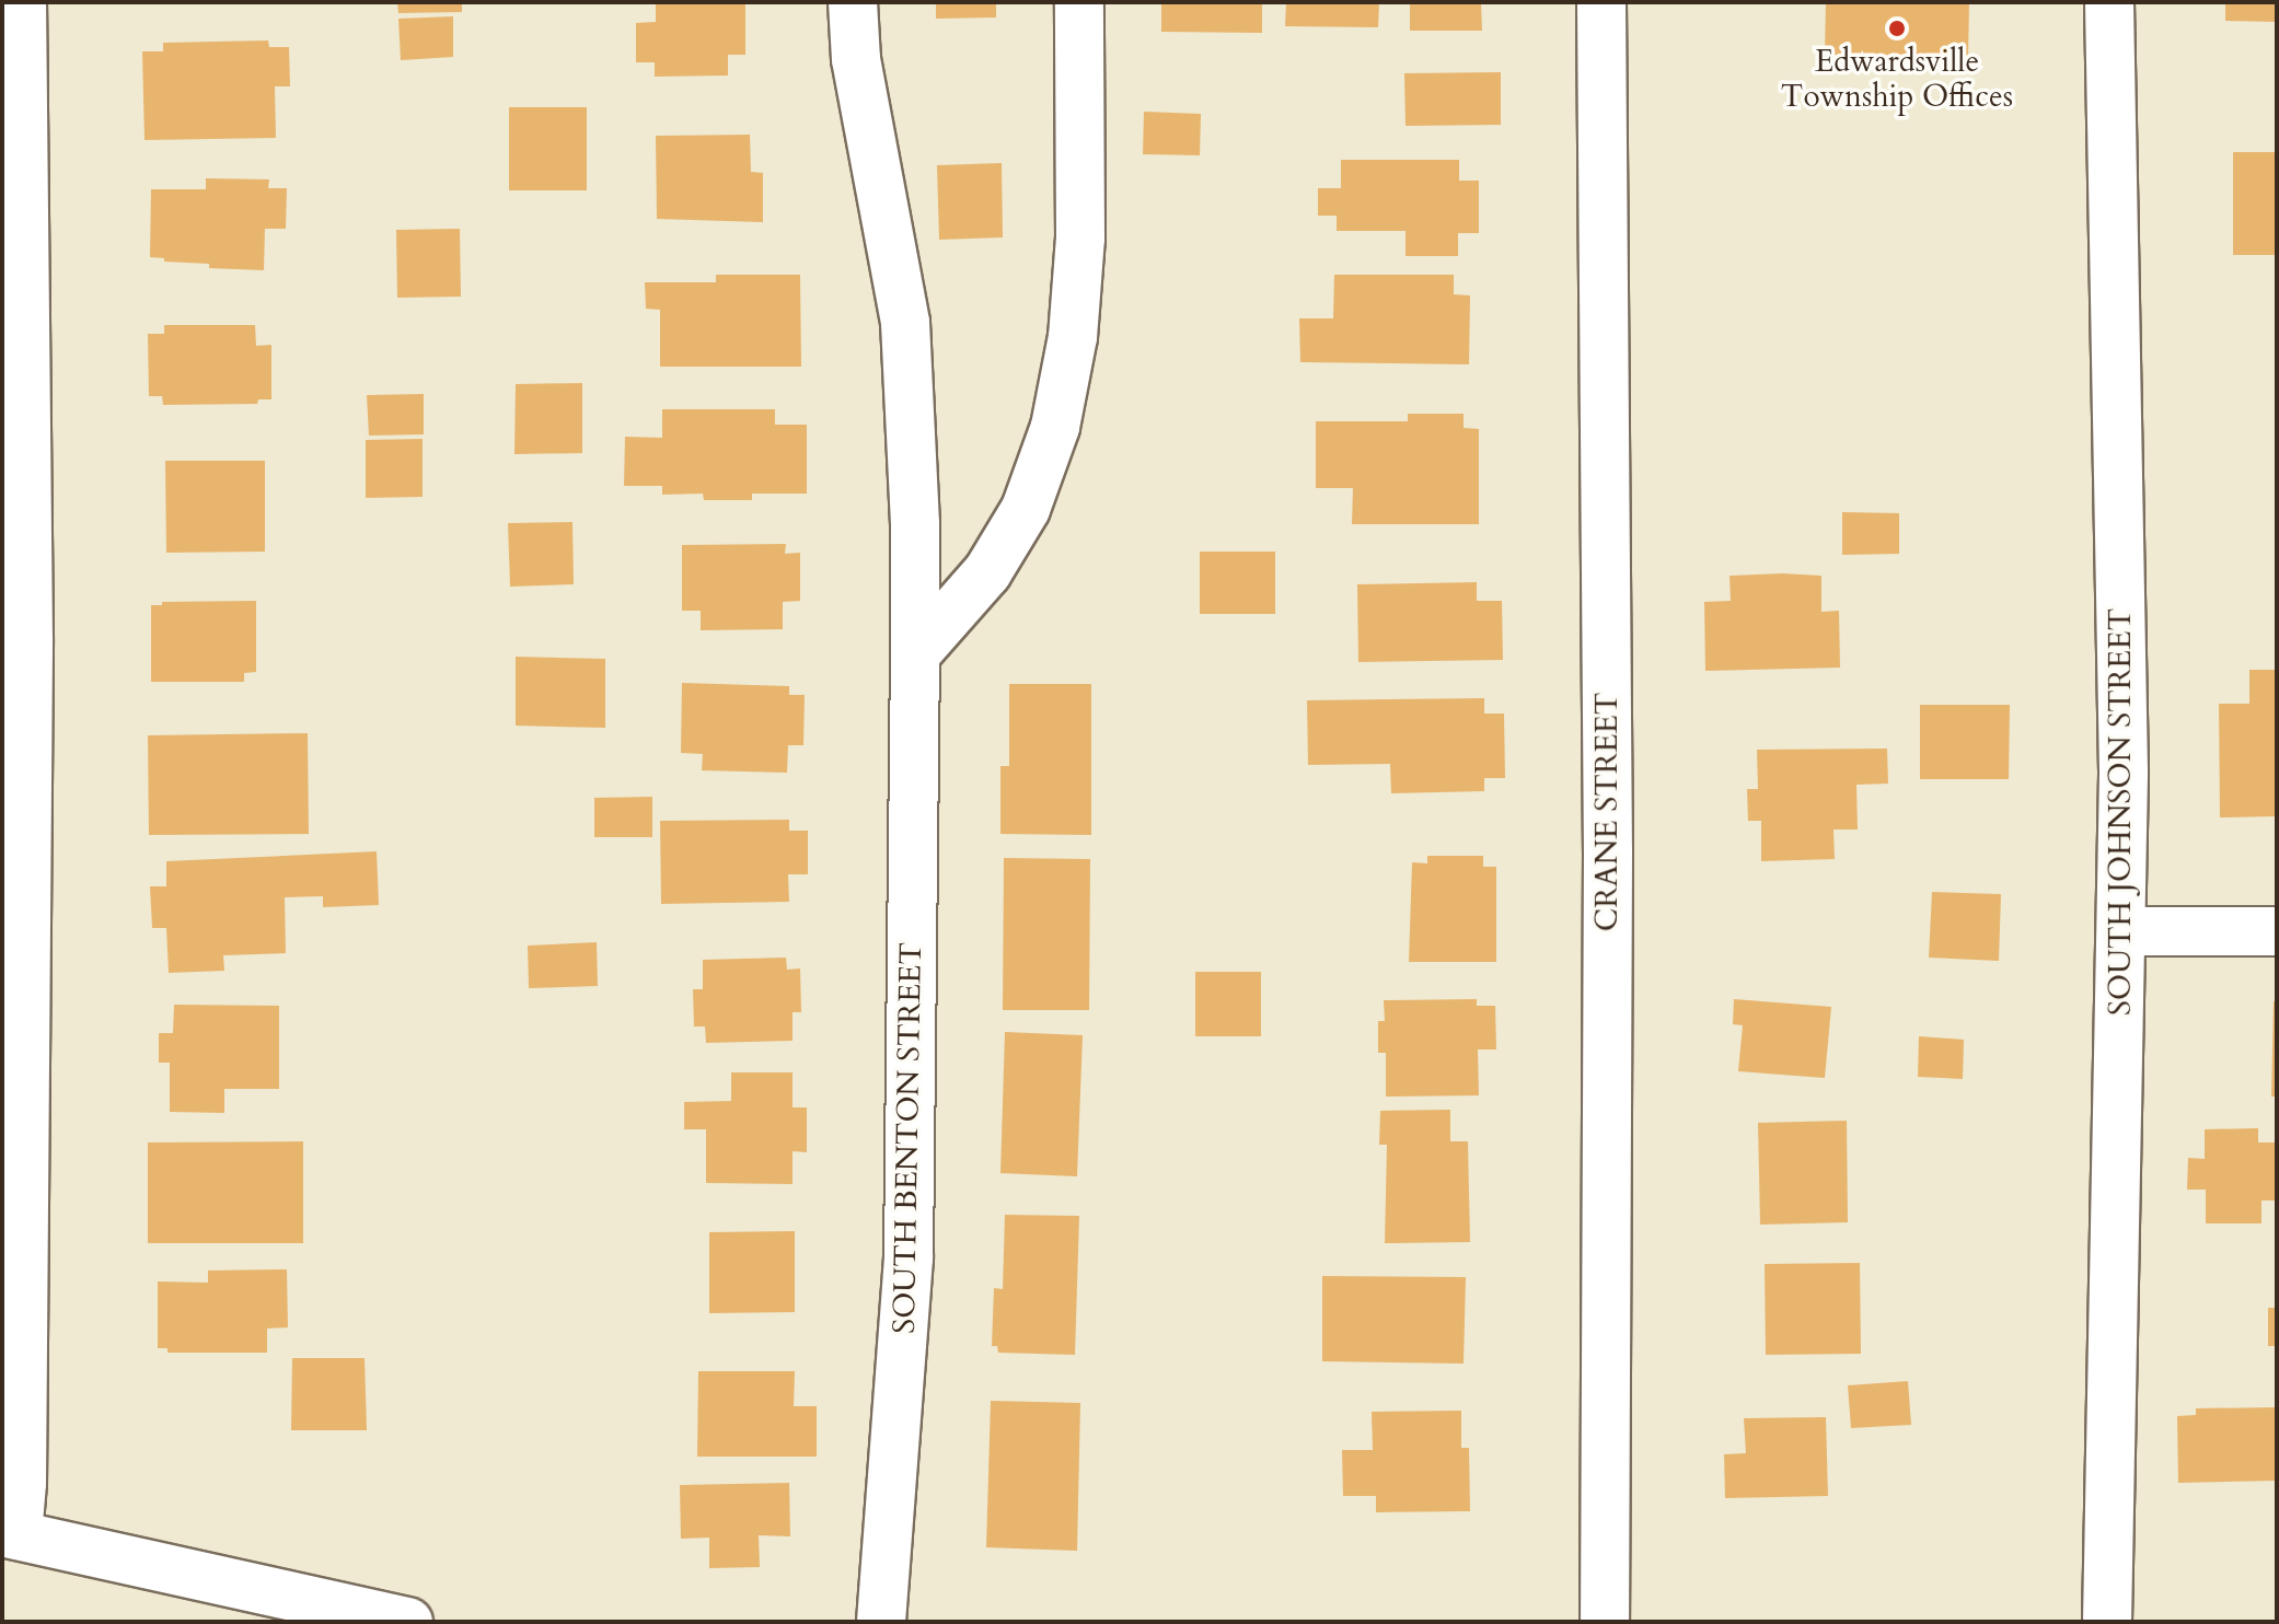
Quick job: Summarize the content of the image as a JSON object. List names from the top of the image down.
{
  "streets": {
    "street": ["CRANE STREET", "SOUTH JOHNSON STREET", "SOUTH BENTON STREET"]
  },
  "places": ["Edwardsville Township Offices"]
}
